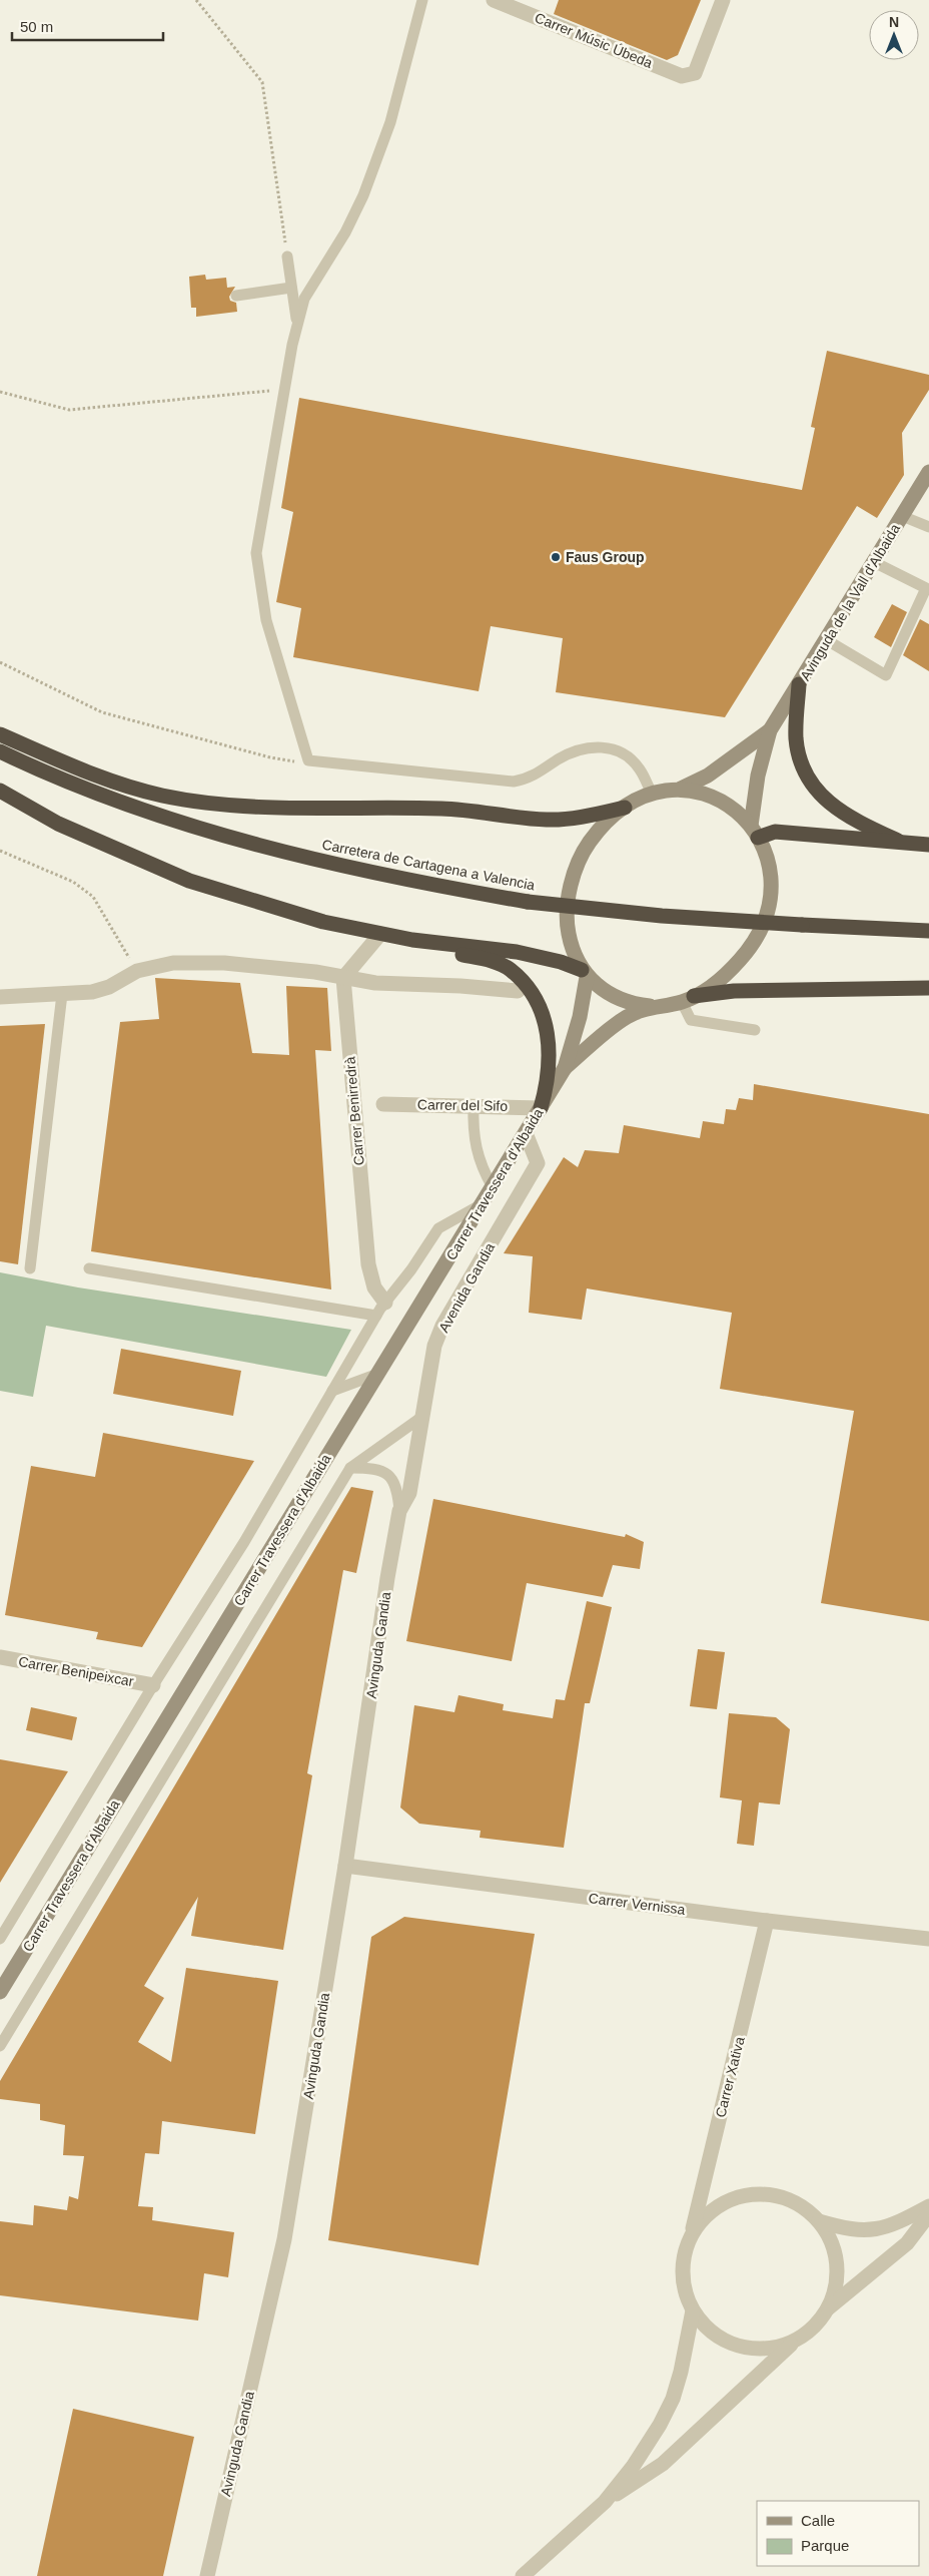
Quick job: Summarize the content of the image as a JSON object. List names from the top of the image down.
{
  "streets": {
    "highway": ["Carretera de Cartagena a Valencia"],
    "main road": ["Avinguda de la Vall d'Albaida", "Carrer Travessera d'Albaida"],
    "street": [
      "Carrer Músic Úbeda",
      "Carrer del Sifo",
      "Carrer Benirredrà",
      "Avenida Gandia",
      "Avinguda Gandia",
      "Carrer Benipeixcar",
      "Carrer Vernissa",
      "Carrer Xativa"
    ]
  },
  "crossings": [
    ["Carrer del Sifo", "Carrer Travessera d'Albaida"],
    ["Carrer Travessera d'Albaida", "Avenida Gandia"],
    ["Avenida Gandia", "Avinguda Gandia"],
    ["Avinguda Gandia", "Carrer Vernissa"],
    ["Carrer Vernissa", "Carrer Xativa"]
  ],
  "places": ["Faus Group"],
  "legend": ["Calle", "Parque"],
  "scale_bar": "50 m",
  "north": "top"
}
